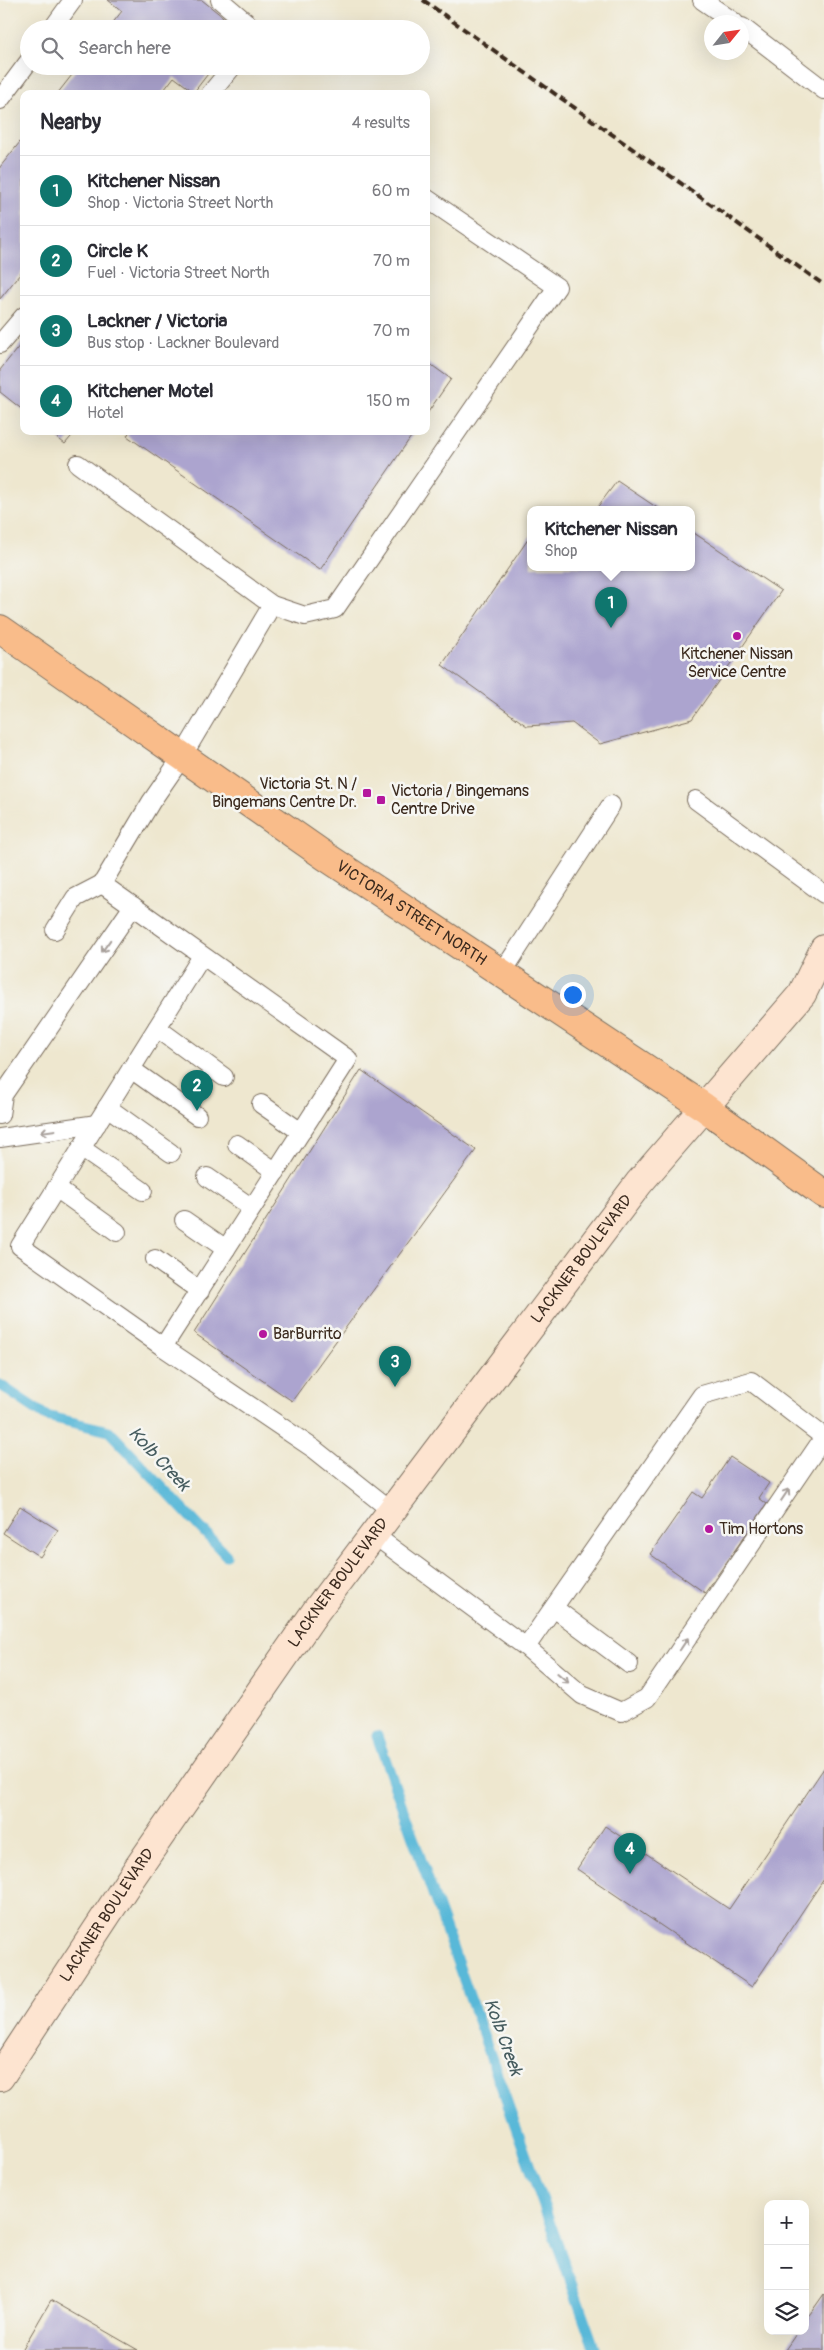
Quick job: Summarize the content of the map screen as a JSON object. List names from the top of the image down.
{
  "streets": {
    "main road": ["VICTORIA STREET NORTH", "LACKNER BOULEVARD"]
  },
  "crossings": [
    ["VICTORIA STREET NORTH", "LACKNER BOULEVARD"]
  ],
  "water": ["Kolb Creek"],
  "places": {
    "other": ["Kitchener Nissan Service Centre", "BarBurrito", "Tim Hortons"],
    "transit": ["Victoria St. N / Bingemans Centre Dr.", "Victoria / Bingemans Centre Drive"]
  },
  "north": "top right",
  "page": {
    "search": "Search here",
    "heading": ["Nearby", "4 results"],
    "list": [
      {
        "mark": "1",
        "name": "Kitchener Nissan",
        "note": "Shop · Victoria Street North",
        "value": "60 m"
      },
      {
        "mark": "2",
        "name": "Circle K",
        "note": "Fuel · Victoria Street North",
        "value": "70 m"
      },
      {
        "mark": "3",
        "name": "Lackner / Victoria",
        "note": "Bus stop · Lackner Boulevard",
        "value": "70 m"
      },
      {
        "mark": "4",
        "name": "Kitchener Motel",
        "note": "Hotel",
        "value": "150 m"
      }
    ],
    "popup": ["Kitchener Nissan", "Shop"],
    "pins": [
      "1",
      "2",
      "3",
      "4"
    ],
    "map_buttons": ["+", "−"]
  }
}
